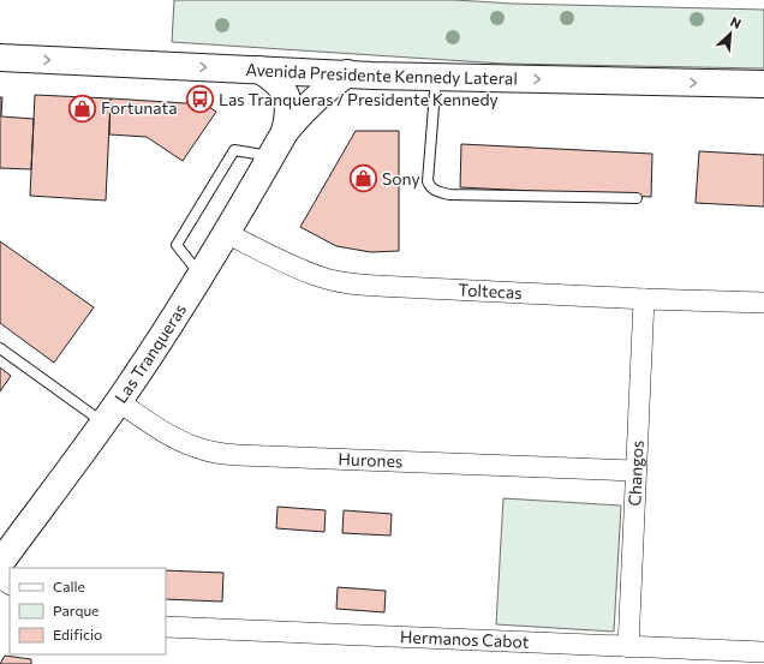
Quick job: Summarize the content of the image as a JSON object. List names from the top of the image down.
{
  "streets": {
    "main road": ["Avenida Presidente Kennedy Lateral", "Las Tranqueras"],
    "street": [
      "Toltecas",
      "Hurones",
      "Changos",
      "Hermanos Cabot"
    ]
  },
  "crossings": [
    ["Avenida Presidente Kennedy Lateral", "Las Tranqueras"],
    ["Toltecas", "Las Tranqueras"],
    ["Toltecas", "Changos"],
    ["Las Tranqueras", "Hurones"],
    ["Hurones", "Changos"],
    ["Changos", "Hermanos Cabot"]
  ],
  "one_way": ["Avenida Presidente Kennedy Lateral"],
  "places": {
    "bus stop": ["Las Tranqueras / Presidente Kennedy"],
    "shop": ["Fortunata", "Sony"]
  },
  "legend": ["Calle", "Parque", "Edificio"],
  "north": "top right"
}
